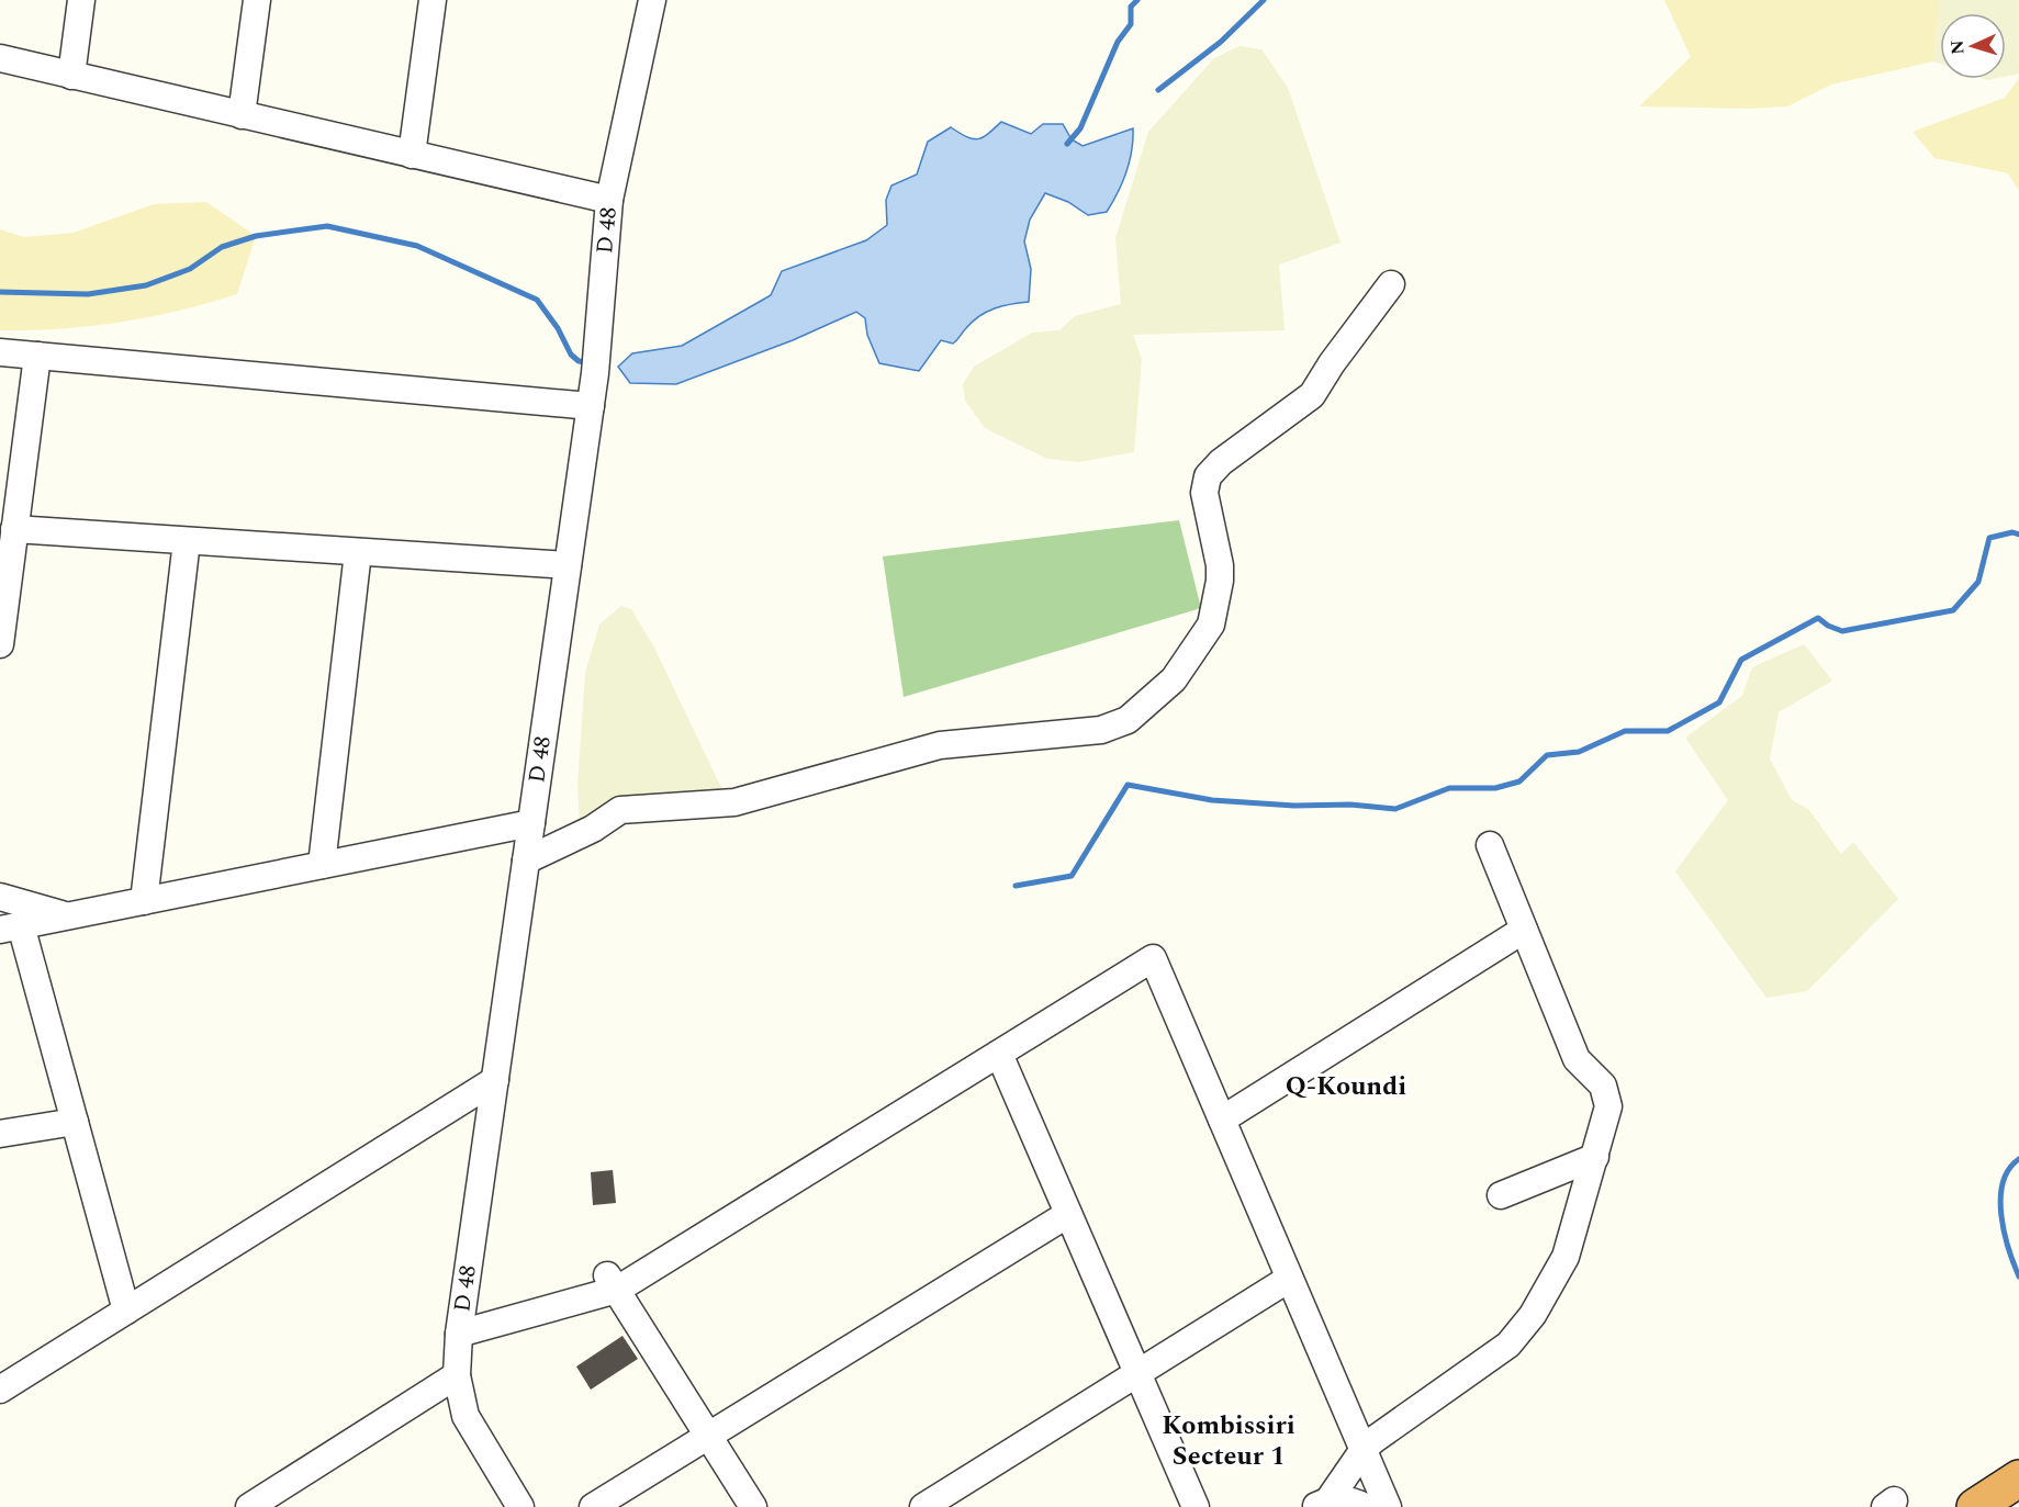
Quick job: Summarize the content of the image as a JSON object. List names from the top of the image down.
{
  "streets": {
    "street": ["D 48"]
  },
  "districts": ["Q-Koundi", "Kombissiri Secteur 1"],
  "north": "left"
}
